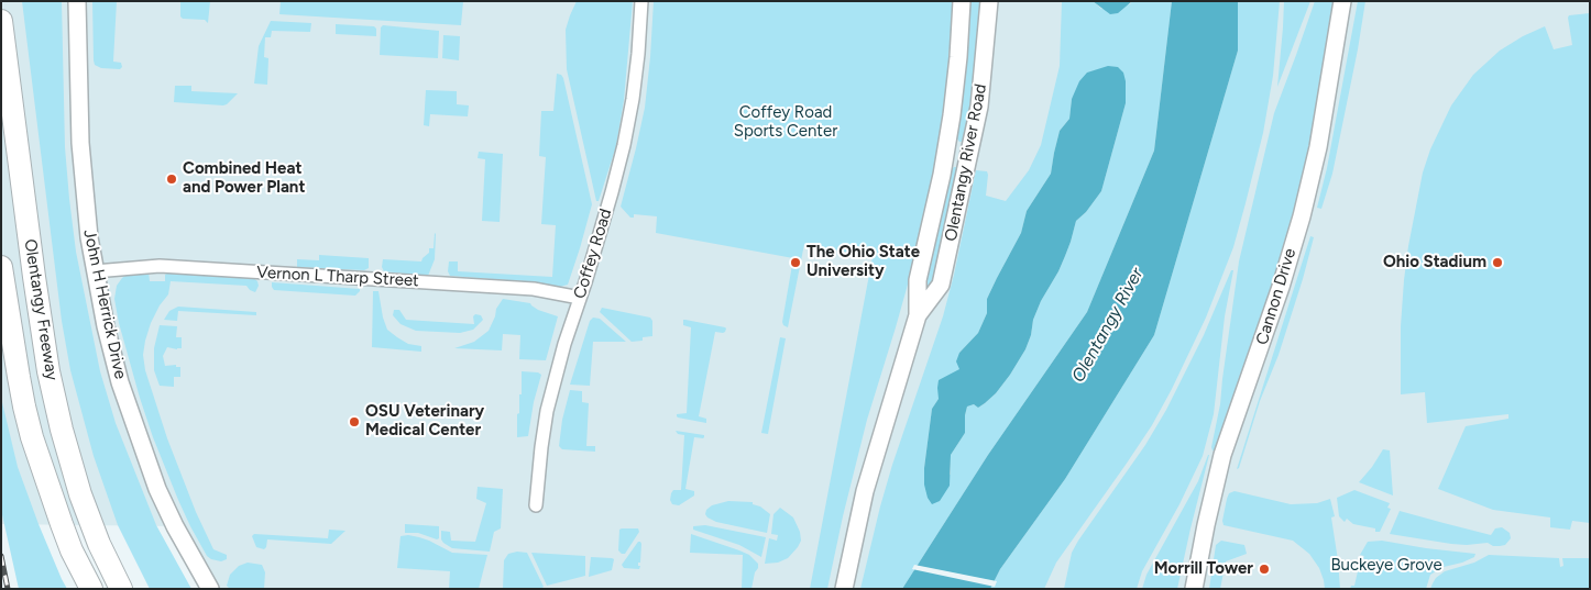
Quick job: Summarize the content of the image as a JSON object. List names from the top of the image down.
{
  "streets": {
    "highway": ["Olentangy Freeway"],
    "street": [
      "Olentangy River Road",
      "Coffey Road",
      "Vernon L Tharp Street",
      "Cannon Drive",
      "John H Herrick Drive"
    ]
  },
  "crossings": [
    ["Coffey Road", "Vernon L Tharp Street"],
    ["Vernon L Tharp Street", "John H Herrick Drive"]
  ],
  "water": ["Olentangy River"],
  "parks": ["Coffey Road Sports Center", "Buckeye Grove"],
  "places": [
    "Combined Heat and Power Plant",
    "The Ohio State University",
    "Ohio Stadium",
    "OSU Veterinary Medical Center",
    "Morrill Tower"
  ]
}
